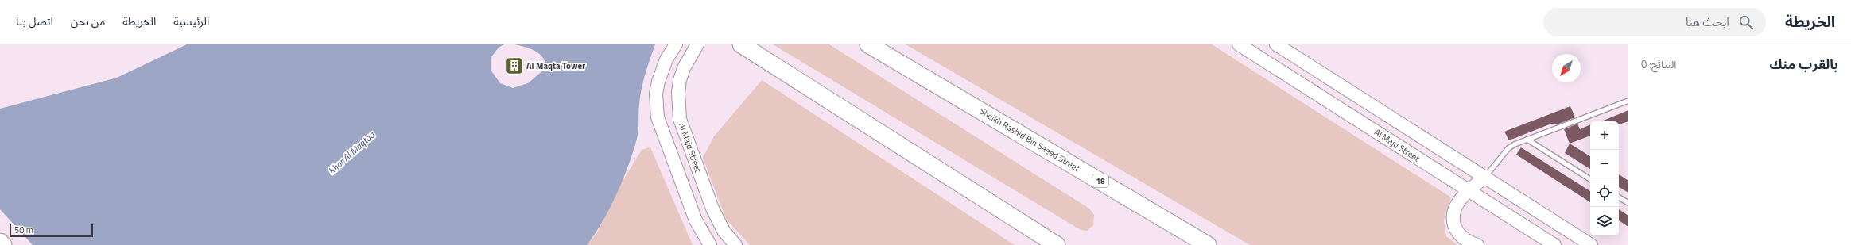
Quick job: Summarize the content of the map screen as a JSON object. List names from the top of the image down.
{
  "streets": {
    "highway": ["Sheikh Rashid Bin Saeed Street", "18"],
    "street": ["Al Majd Street"]
  },
  "water": ["Khor Al Maqtaa"],
  "places": {
    "building": ["Al Maqta Tower"]
  },
  "scale_bar": "50 m",
  "north": "bottom left",
  "page": {
    "header": "الخريطة",
    "search": "ابحث هنا",
    "nav": [
      "الرئيسية",
      "الخريطة",
      "من نحن",
      "اتصل بنا"
    ],
    "heading": ["بالقرب منك", "النتائج: 0"],
    "map_buttons": ["+", "−"],
    "scale": "50 m"
  }
}
